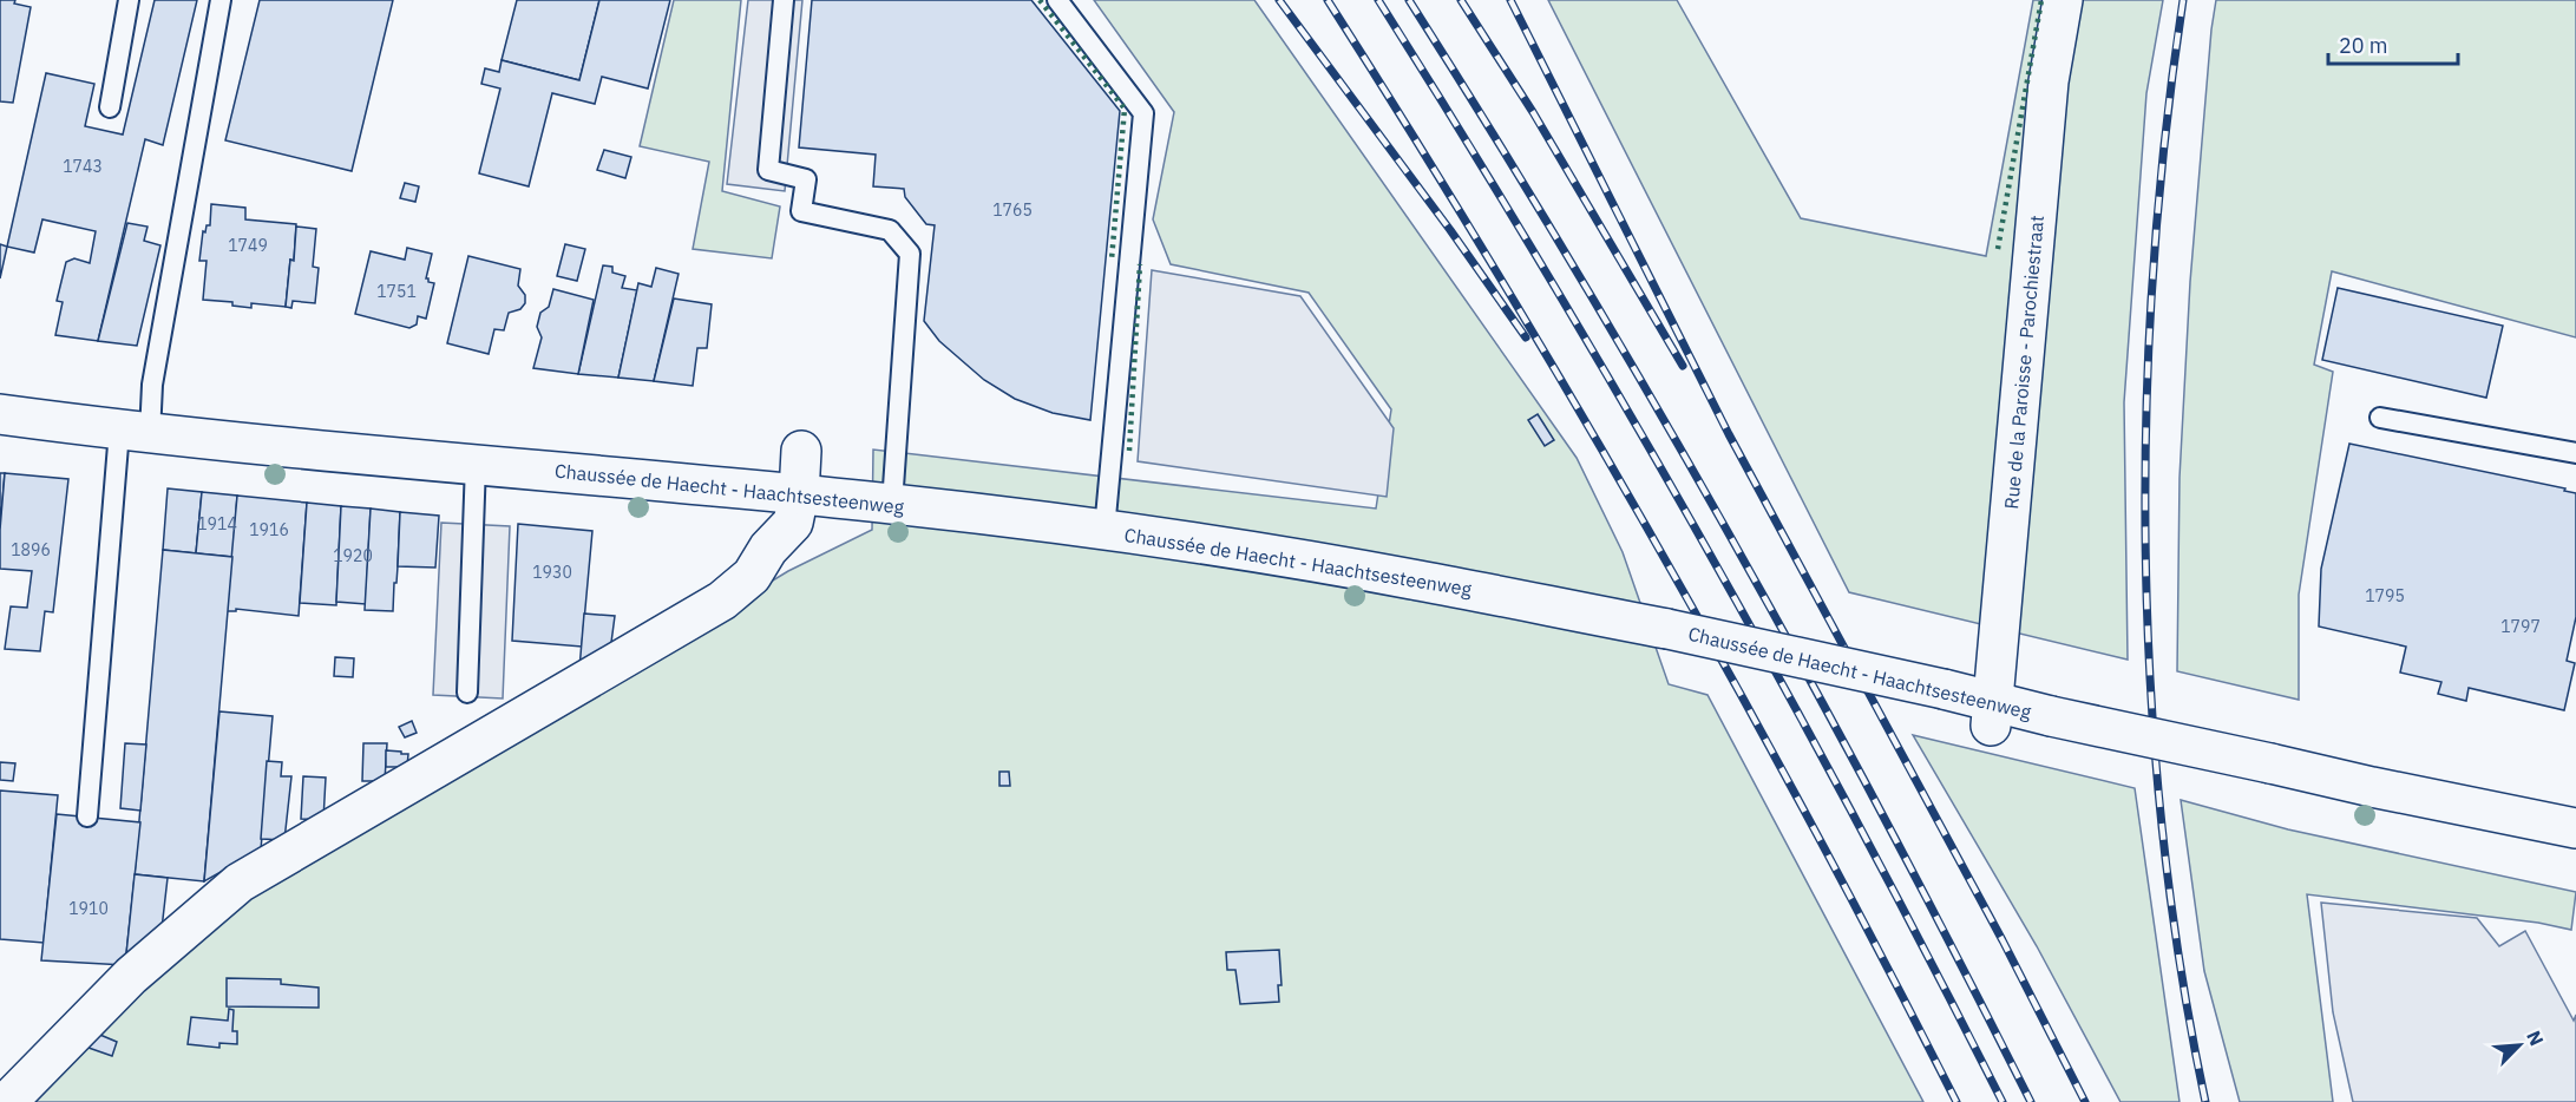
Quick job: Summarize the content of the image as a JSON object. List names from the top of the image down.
{
  "streets": {
    "main road": ["Rue de la Paroisse - Parochiestraat", "Chaussée de Haecht - Haachtsesteenweg"]
  },
  "crossings": [
    ["Rue de la Paroisse - Parochiestraat", "Chaussée de Haecht - Haachtsesteenweg"]
  ],
  "house_numbers": [
    "1743",
    "1765",
    "1749",
    "1751",
    "1914",
    "1916",
    "1896",
    "1920",
    "1930",
    "1795",
    "1797",
    "1910"
  ],
  "scale_bar": "20 m",
  "north": "top right"
}
